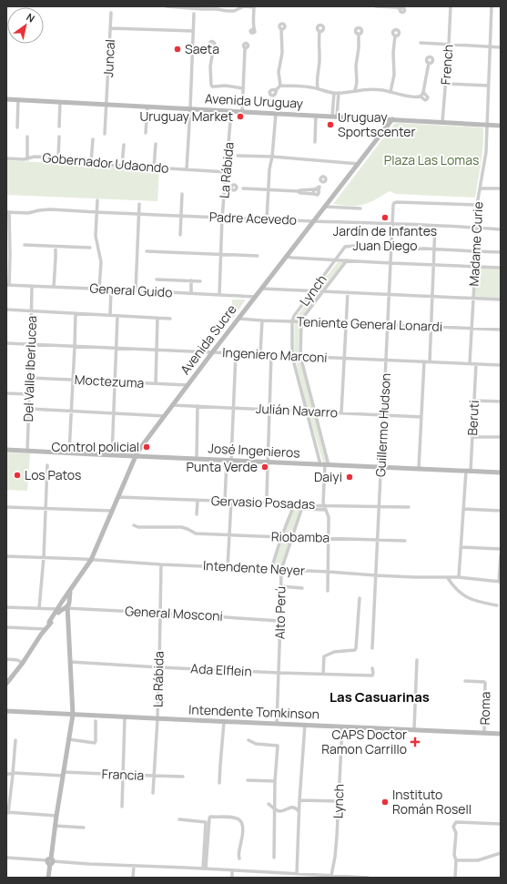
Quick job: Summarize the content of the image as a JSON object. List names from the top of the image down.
{
  "streets": {
    "main road": [
      "Avenida Uruguay",
      "Avenida Sucre",
      "José Ingenieros",
      "Intendente Tomkinson"
    ],
    "street": [
      "Juncal",
      "French",
      "Gobernador Udaondo",
      "La Rábida",
      "Padre Acevedo",
      "Madame Curie",
      "General Guido",
      "Lynch",
      "Teniente General Lonardi",
      "Ingeniero Marconi",
      "Del Valle Iberlucea",
      "Moctezuma",
      "Julián Navarro",
      "Beruti",
      "Guillermo Hudson",
      "Gervasio Posadas",
      "Riobamba",
      "Intendente Neyer",
      "Alto Perú",
      "General Mosconi",
      "Ada Elflein",
      "Roma",
      "Francia"
    ]
  },
  "crossings": [
    ["Juncal", "Avenida Uruguay"],
    ["French", "Avenida Uruguay"],
    ["Avenida Uruguay", "La Rábida"],
    ["Avenida Uruguay", "Madame Curie"],
    ["Avenida Uruguay", "Avenida Sucre"],
    ["Gobernador Udaondo", "La Rábida"],
    ["La Rábida", "Padre Acevedo"],
    ["La Rábida", "General Guido"],
    ["La Rábida", "Intendente Neyer"],
    ["La Rábida", "General Mosconi"],
    ["La Rábida", "Ada Elflein"],
    ["La Rábida", "Intendente Tomkinson"],
    ["La Rábida", "Francia"],
    ["Padre Acevedo", "Madame Curie"],
    ["Padre Acevedo", "Avenida Sucre"],
    ["Padre Acevedo", "Guillermo Hudson"],
    ["Madame Curie", "Teniente General Lonardi"],
    ["Madame Curie", "Ingeniero Marconi"],
    ["Madame Curie", "Guillermo Hudson"],
    ["General Guido", "Avenida Sucre"],
    ["General Guido", "Del Valle Iberlucea"],
    ["Lynch", "Teniente General Lonardi"],
    ["Lynch", "Ingeniero Marconi"],
    ["Lynch", "Julián Navarro"],
    ["Lynch", "Guillermo Hudson"],
    ["Lynch", "José Ingenieros"],
    ["Lynch", "Gervasio Posadas"],
    ["Lynch", "Intendente Tomkinson"],
    ["Teniente General Lonardi", "Avenida Sucre"],
    ["Teniente General Lonardi", "Guillermo Hudson"],
    ["Avenida Sucre", "Ingeniero Marconi"],
    ["Avenida Sucre", "Moctezuma"],
    ["Avenida Sucre", "Julián Navarro"],
    ["Avenida Sucre", "José Ingenieros"],
    ["Avenida Sucre", "Gervasio Posadas"],
    ["Avenida Sucre", "Intendente Neyer"],
    ["Avenida Sucre", "General Mosconi"],
    ["Ingeniero Marconi", "Del Valle Iberlucea"],
    ["Ingeniero Marconi", "Beruti"],
    ["Ingeniero Marconi", "Guillermo Hudson"],
    ["Del Valle Iberlucea", "Moctezuma"],
    ["Del Valle Iberlucea", "José Ingenieros"],
    ["Julián Navarro", "Guillermo Hudson"],
    ["Beruti", "José Ingenieros"],
    ["Beruti", "Intendente Neyer"],
    ["Guillermo Hudson", "José Ingenieros"],
    ["Guillermo Hudson", "Gervasio Posadas"],
    ["Guillermo Hudson", "Riobamba"],
    ["Guillermo Hudson", "Intendente Neyer"],
    ["Gervasio Posadas", "Alto Perú"],
    ["Riobamba", "Alto Perú"],
    ["Intendente Neyer", "Alto Perú"],
    ["Alto Perú", "General Mosconi"],
    ["Alto Perú", "Ada Elflein"],
    ["Alto Perú", "Intendente Tomkinson"],
    ["Roma", "Intendente Tomkinson"]
  ],
  "districts": ["Las Casuarinas"],
  "parks": ["Plaza Las Lomas"],
  "places": {
    "other": [
      "Saeta",
      "Uruguay Market",
      "Uruguay Sportscenter",
      "Jardín de Infantes Juan Diego",
      "Control policial",
      "Punta Verde",
      "Los Patos",
      "Daiyi",
      "Instituto Román Rosell"
    ],
    "health": ["CAPS Doctor Ramon Carrillo"]
  },
  "north": "top right"
}
